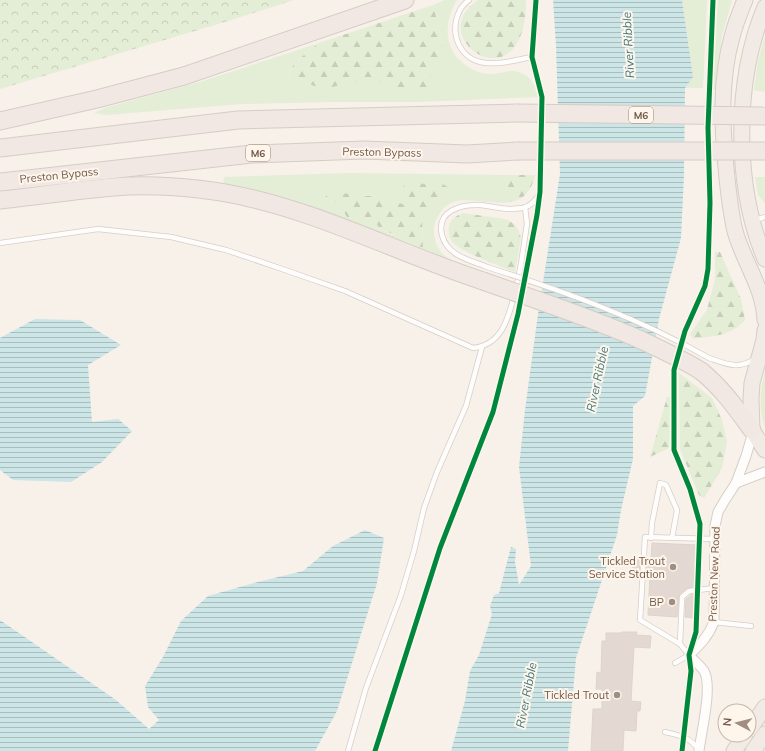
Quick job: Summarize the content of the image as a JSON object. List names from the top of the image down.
{
  "streets": {
    "highway": ["M6", "Preston Bypass"],
    "street": ["Preston New Road"]
  },
  "water": ["River Ribble"],
  "places": ["Tickled Trout Service Station", "BP", "Tickled Trout"],
  "north": "left"
}
